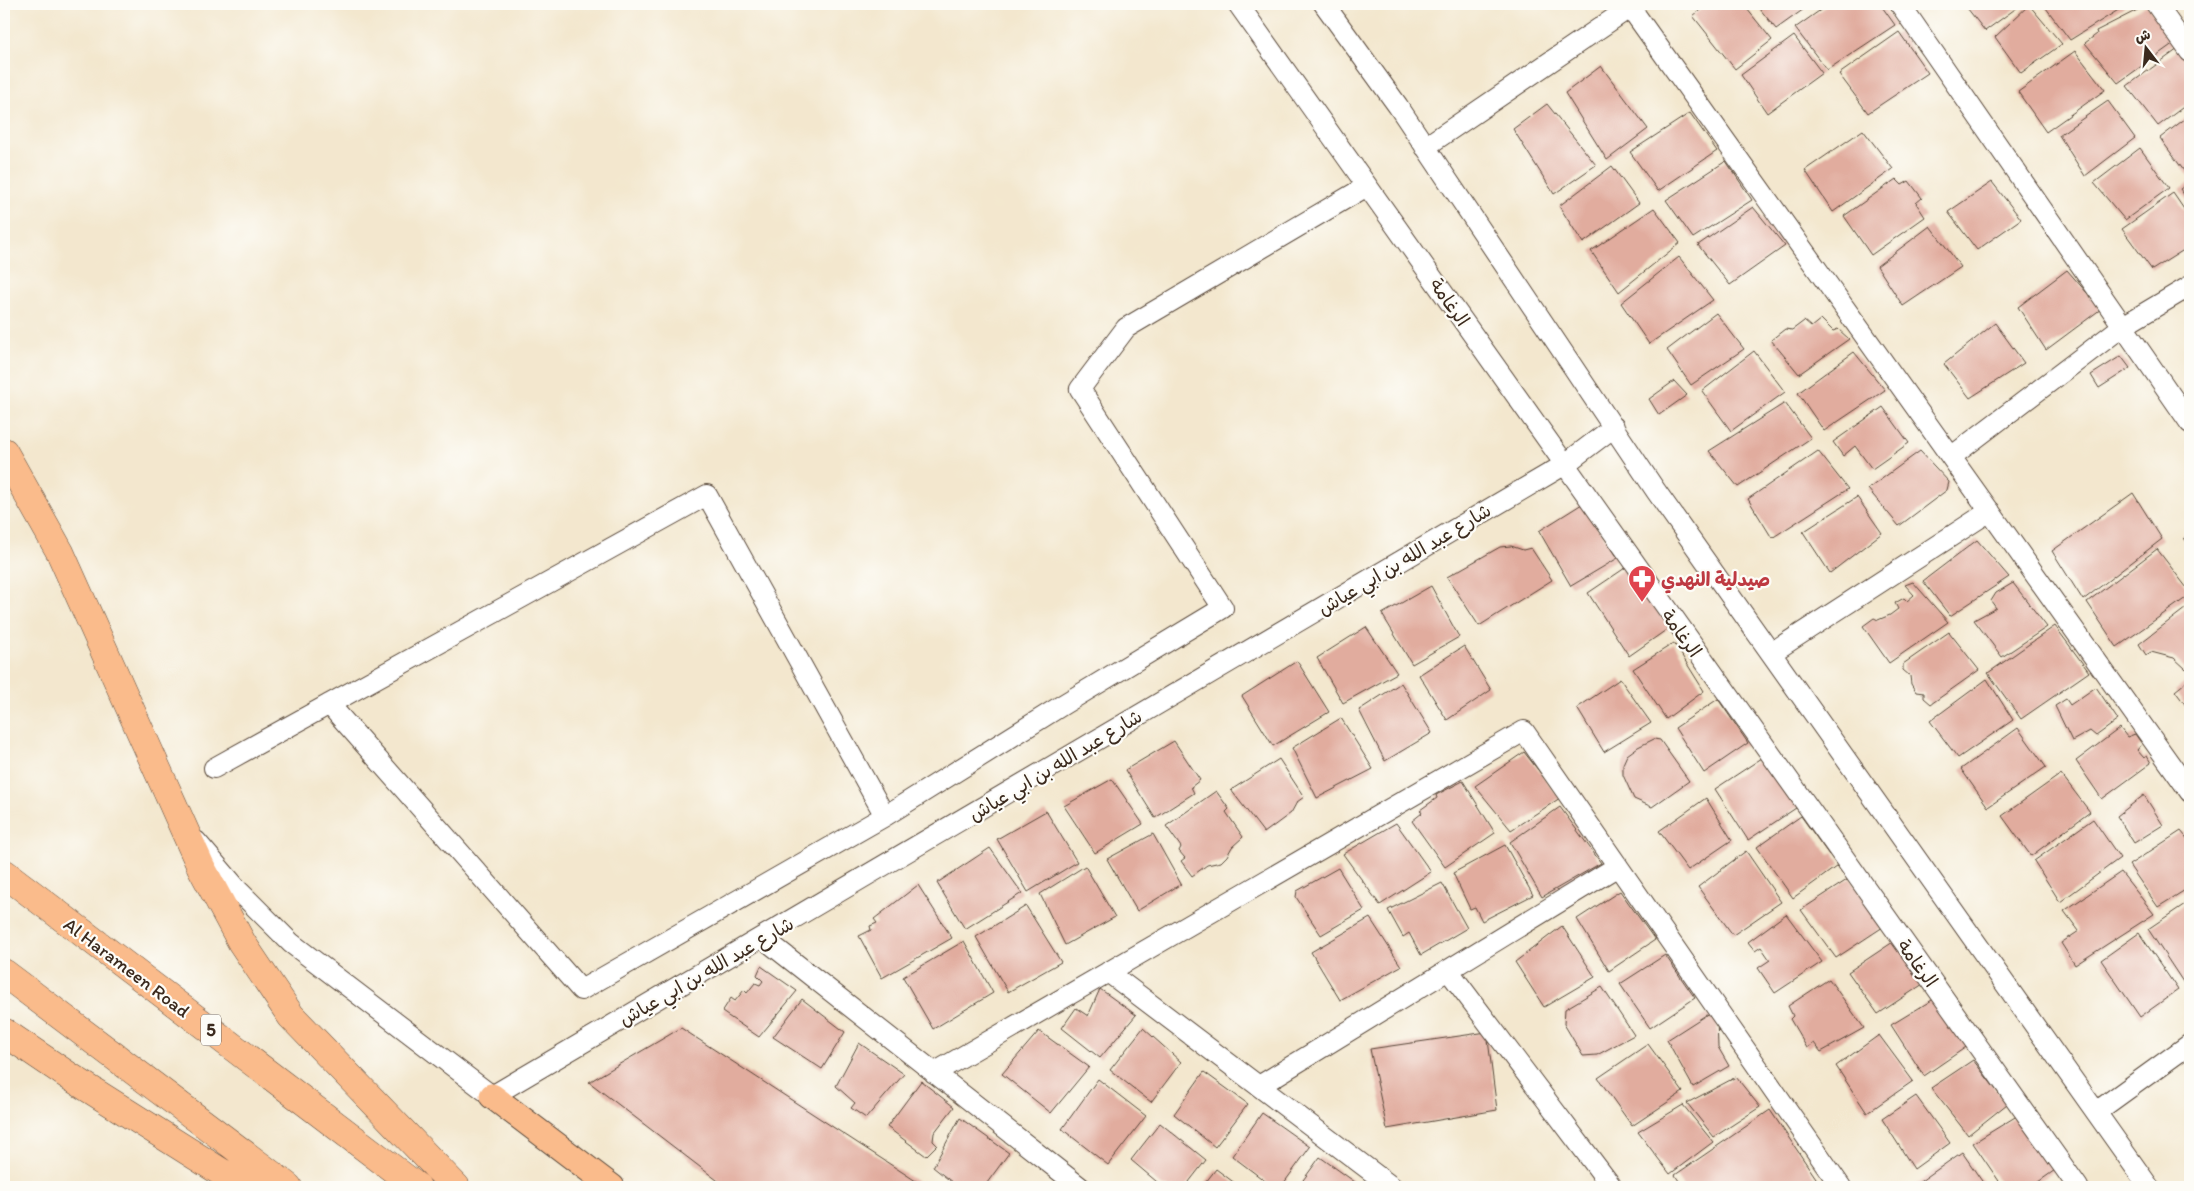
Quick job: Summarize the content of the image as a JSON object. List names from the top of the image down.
{
  "streets": {
    "highway": ["Al Harameen Road", "5"],
    "street": ["الرغامة", "شارع عبد الله بن ابي عياش"]
  },
  "crossings": [
    ["الرغامة", "شارع عبد الله بن ابي عياش"]
  ],
  "places": {
    "pharmacy": ["صيدلية النهدي"]
  },
  "north": "top"
}
